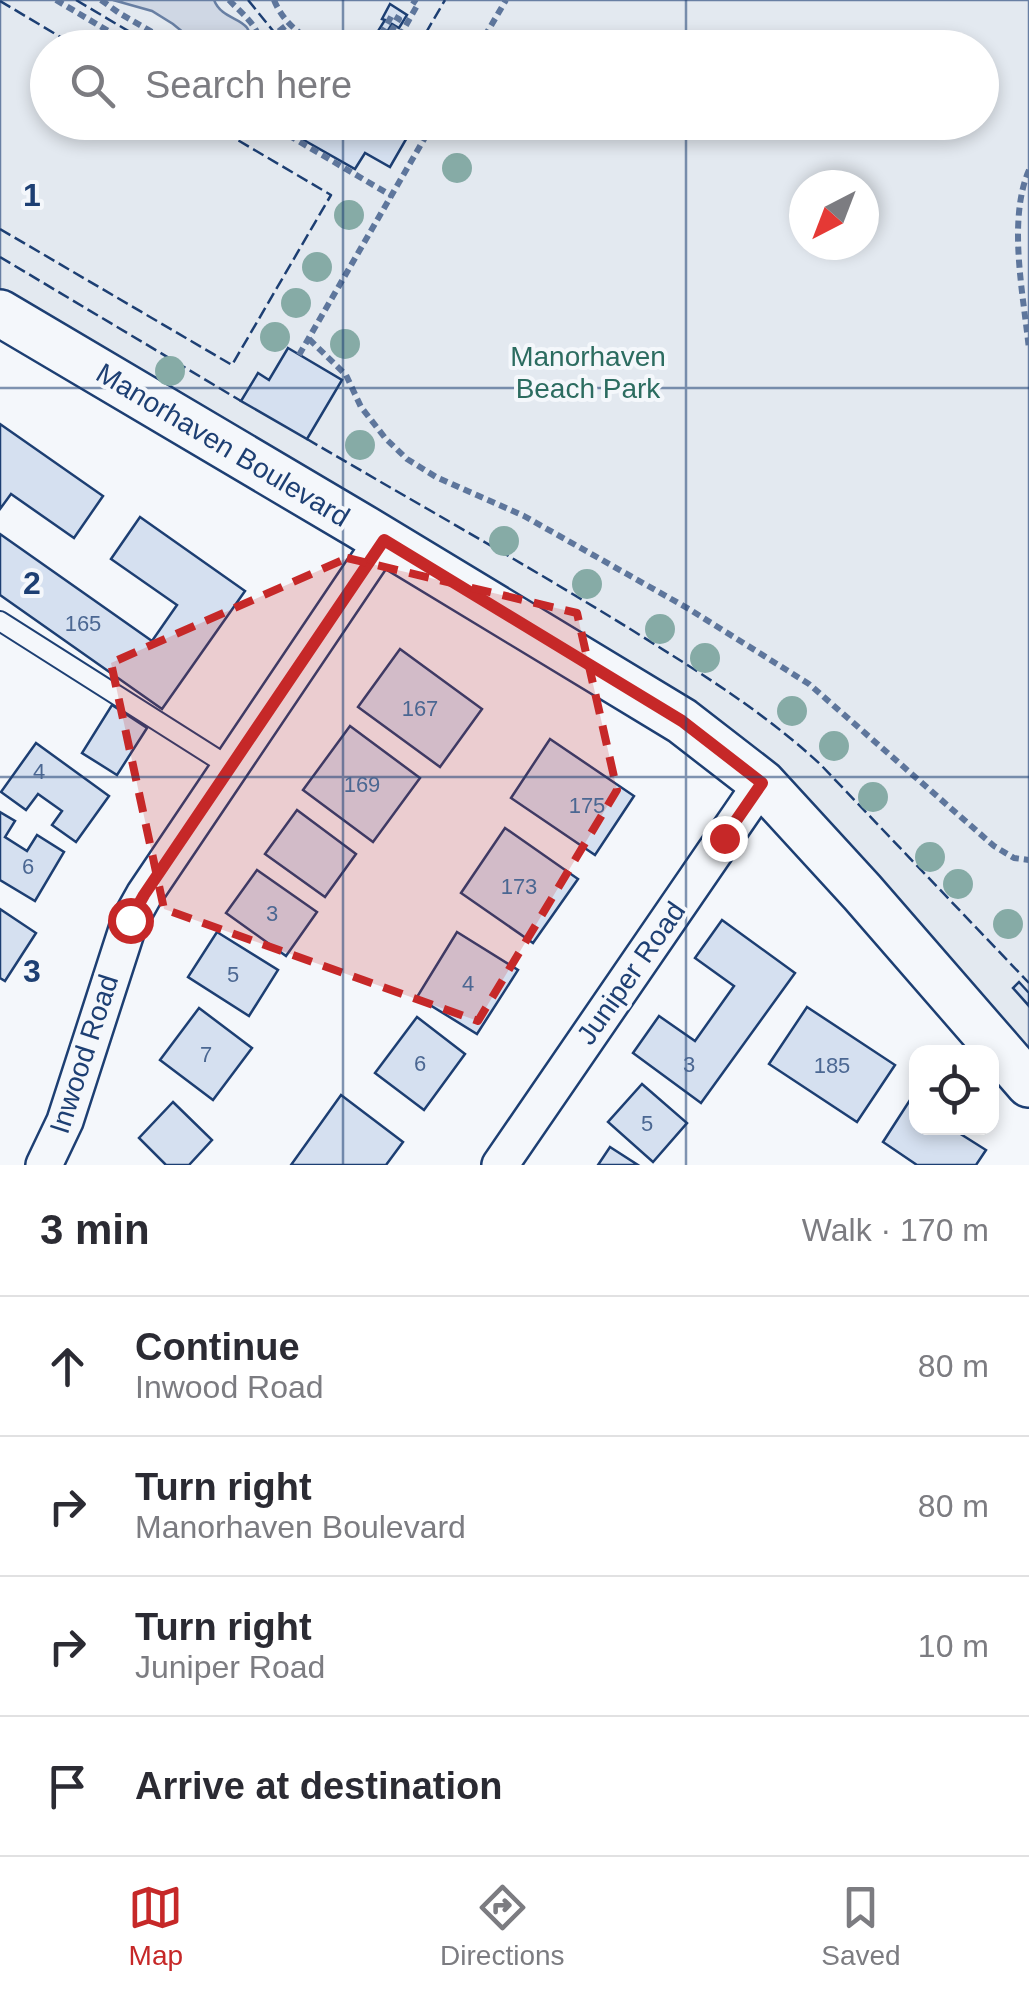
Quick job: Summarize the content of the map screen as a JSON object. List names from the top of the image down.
{
  "streets": {
    "street": ["Manorhaven Boulevard", "Juniper Road", "Inwood Road"]
  },
  "crossings": [
    ["Manorhaven Boulevard", "Juniper Road"],
    ["Manorhaven Boulevard", "Inwood Road"]
  ],
  "parks": ["Manorhaven Beach Park"],
  "house_numbers": [
    "165",
    "167",
    "4",
    "169",
    "175",
    "6",
    "173",
    "3",
    "5",
    "4",
    "7",
    "6",
    "3",
    "185",
    "5"
  ],
  "north": "bottom left",
  "page": {
    "search": "Search here",
    "heading": ["3 min", "Walk · 170 m"],
    "list": [
      ["Continue", "Inwood Road", "80 m"],
      ["Turn right", "Manorhaven Boulevard", "80 m"],
      ["Turn right", "Juniper Road", "10 m"],
      "Arrive at destination"
    ],
    "nav": ["Map", "Directions", "Saved"]
  },
  "grid": {
    "rows": ["1", "2", "3"]
  }
}
